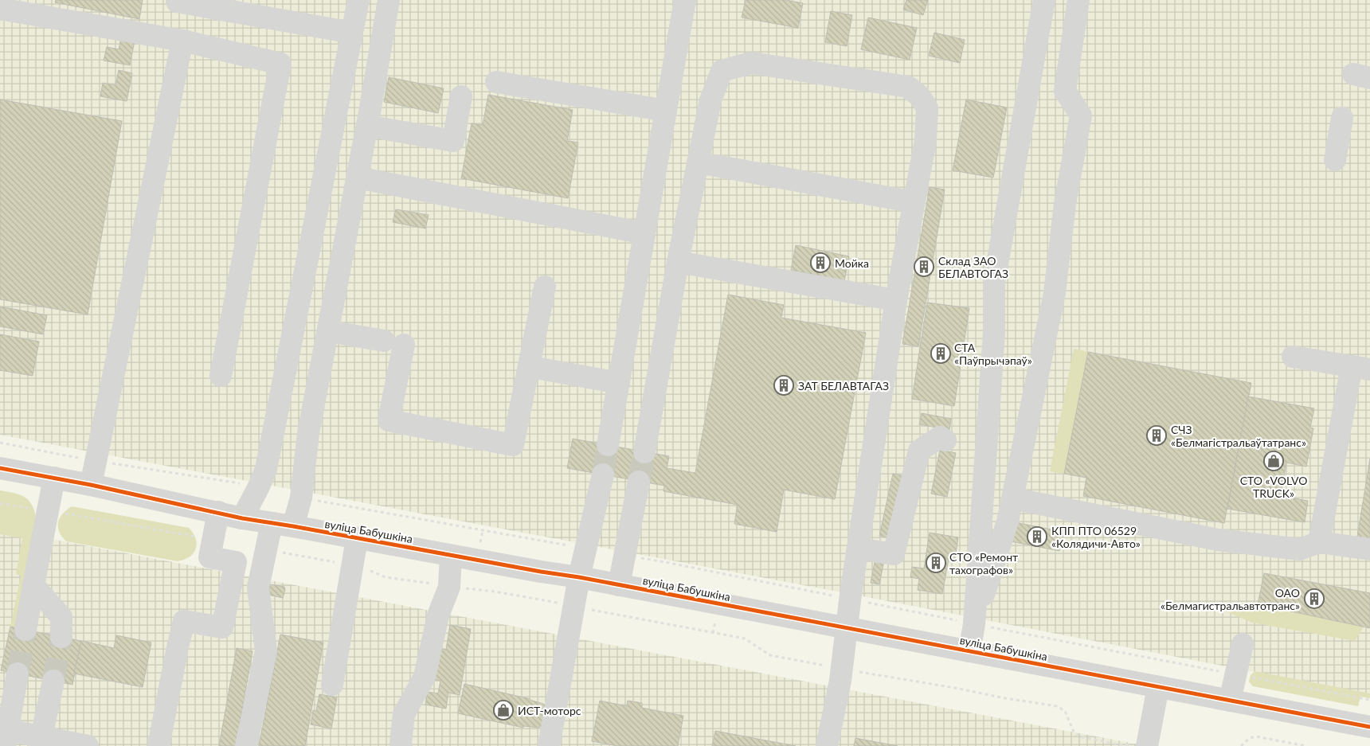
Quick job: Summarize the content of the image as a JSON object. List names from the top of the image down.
{
  "streets": {
    "street": ["вуліца Бабушкіна"]
  },
  "places": {
    "building": [
      "Мойка",
      "Склад ЗАО БЕЛАВТОГАЗ",
      "СТА «Паўпрычэпаў»",
      "ЗАТ БЕЛАВТАГАЗ",
      "СЧЗ «Белмагістральаўтатранс»",
      "КПП ПТО 06529 «Колядичи-Авто»",
      "СТО «Ремонт тахографов»",
      "ОАО «Белмагистральавтотранс»"
    ],
    "shop": ["СТО «VOLVO TRUCK»", "ИСТ-моторс"]
  }
}
